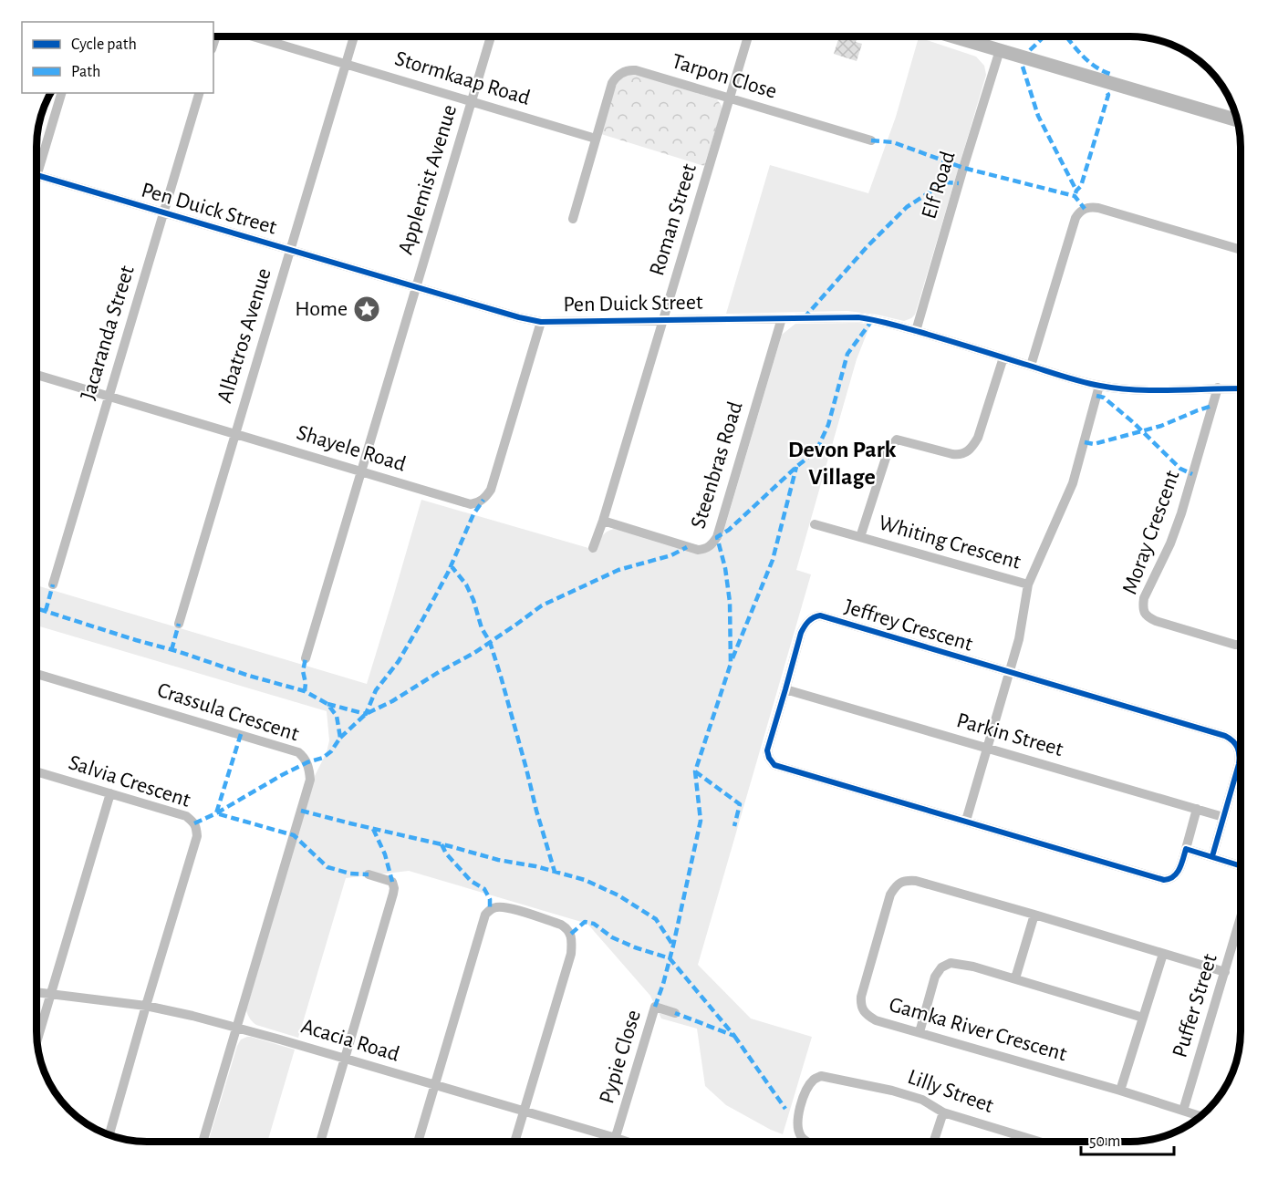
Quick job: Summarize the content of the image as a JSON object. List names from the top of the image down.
{
  "streets": {
    "street": [
      "Tarpon Close",
      "Stormkaap Road",
      "Applemist Avenue",
      "Elf Road",
      "Pen Duick Street",
      "Roman Street",
      "Jacaranda Street",
      "Albatros Avenue",
      "Shayele Road",
      "Steenbras Road",
      "Moray Crescent",
      "Whiting Crescent",
      "Jeffrey Crescent",
      "Crassula Crescent",
      "Parkin Street",
      "Salvia Crescent",
      "Puffer Street",
      "Gamka River Crescent",
      "Acacia Road",
      "Pypie Close",
      "Lilly Street"
    ]
  },
  "crossings": [
    ["Tarpon Close", "Stormkaap Road"],
    ["Tarpon Close", "Roman Street"],
    ["Stormkaap Road", "Applemist Avenue"],
    ["Stormkaap Road", "Albatros Avenue"],
    ["Applemist Avenue", "Pen Duick Street"],
    ["Applemist Avenue", "Shayele Road"],
    ["Elf Road", "Pen Duick Street"],
    ["Pen Duick Street", "Roman Street"],
    ["Pen Duick Street", "Jacaranda Street"],
    ["Pen Duick Street", "Albatros Avenue"],
    ["Pen Duick Street", "Shayele Road"],
    ["Pen Duick Street", "Steenbras Road"],
    ["Pen Duick Street", "Moray Crescent"],
    ["Pen Duick Street", "Whiting Crescent"],
    ["Roman Street", "Steenbras Road"],
    ["Jacaranda Street", "Shayele Road"],
    ["Albatros Avenue", "Shayele Road"],
    ["Whiting Crescent", "Jeffrey Crescent"],
    ["Whiting Crescent", "Parkin Street"],
    ["Jeffrey Crescent", "Parkin Street"],
    ["Crassula Crescent", "Acacia Road"],
    ["Salvia Crescent", "Acacia Road"],
    ["Puffer Street", "Gamka River Crescent"],
    ["Acacia Road", "Pypie Close"]
  ],
  "districts": ["Devon Park Village"],
  "places": {
    "place": ["Home"]
  },
  "legend": ["Cycle path", "Path"],
  "scale_bar": "50 m"
}
